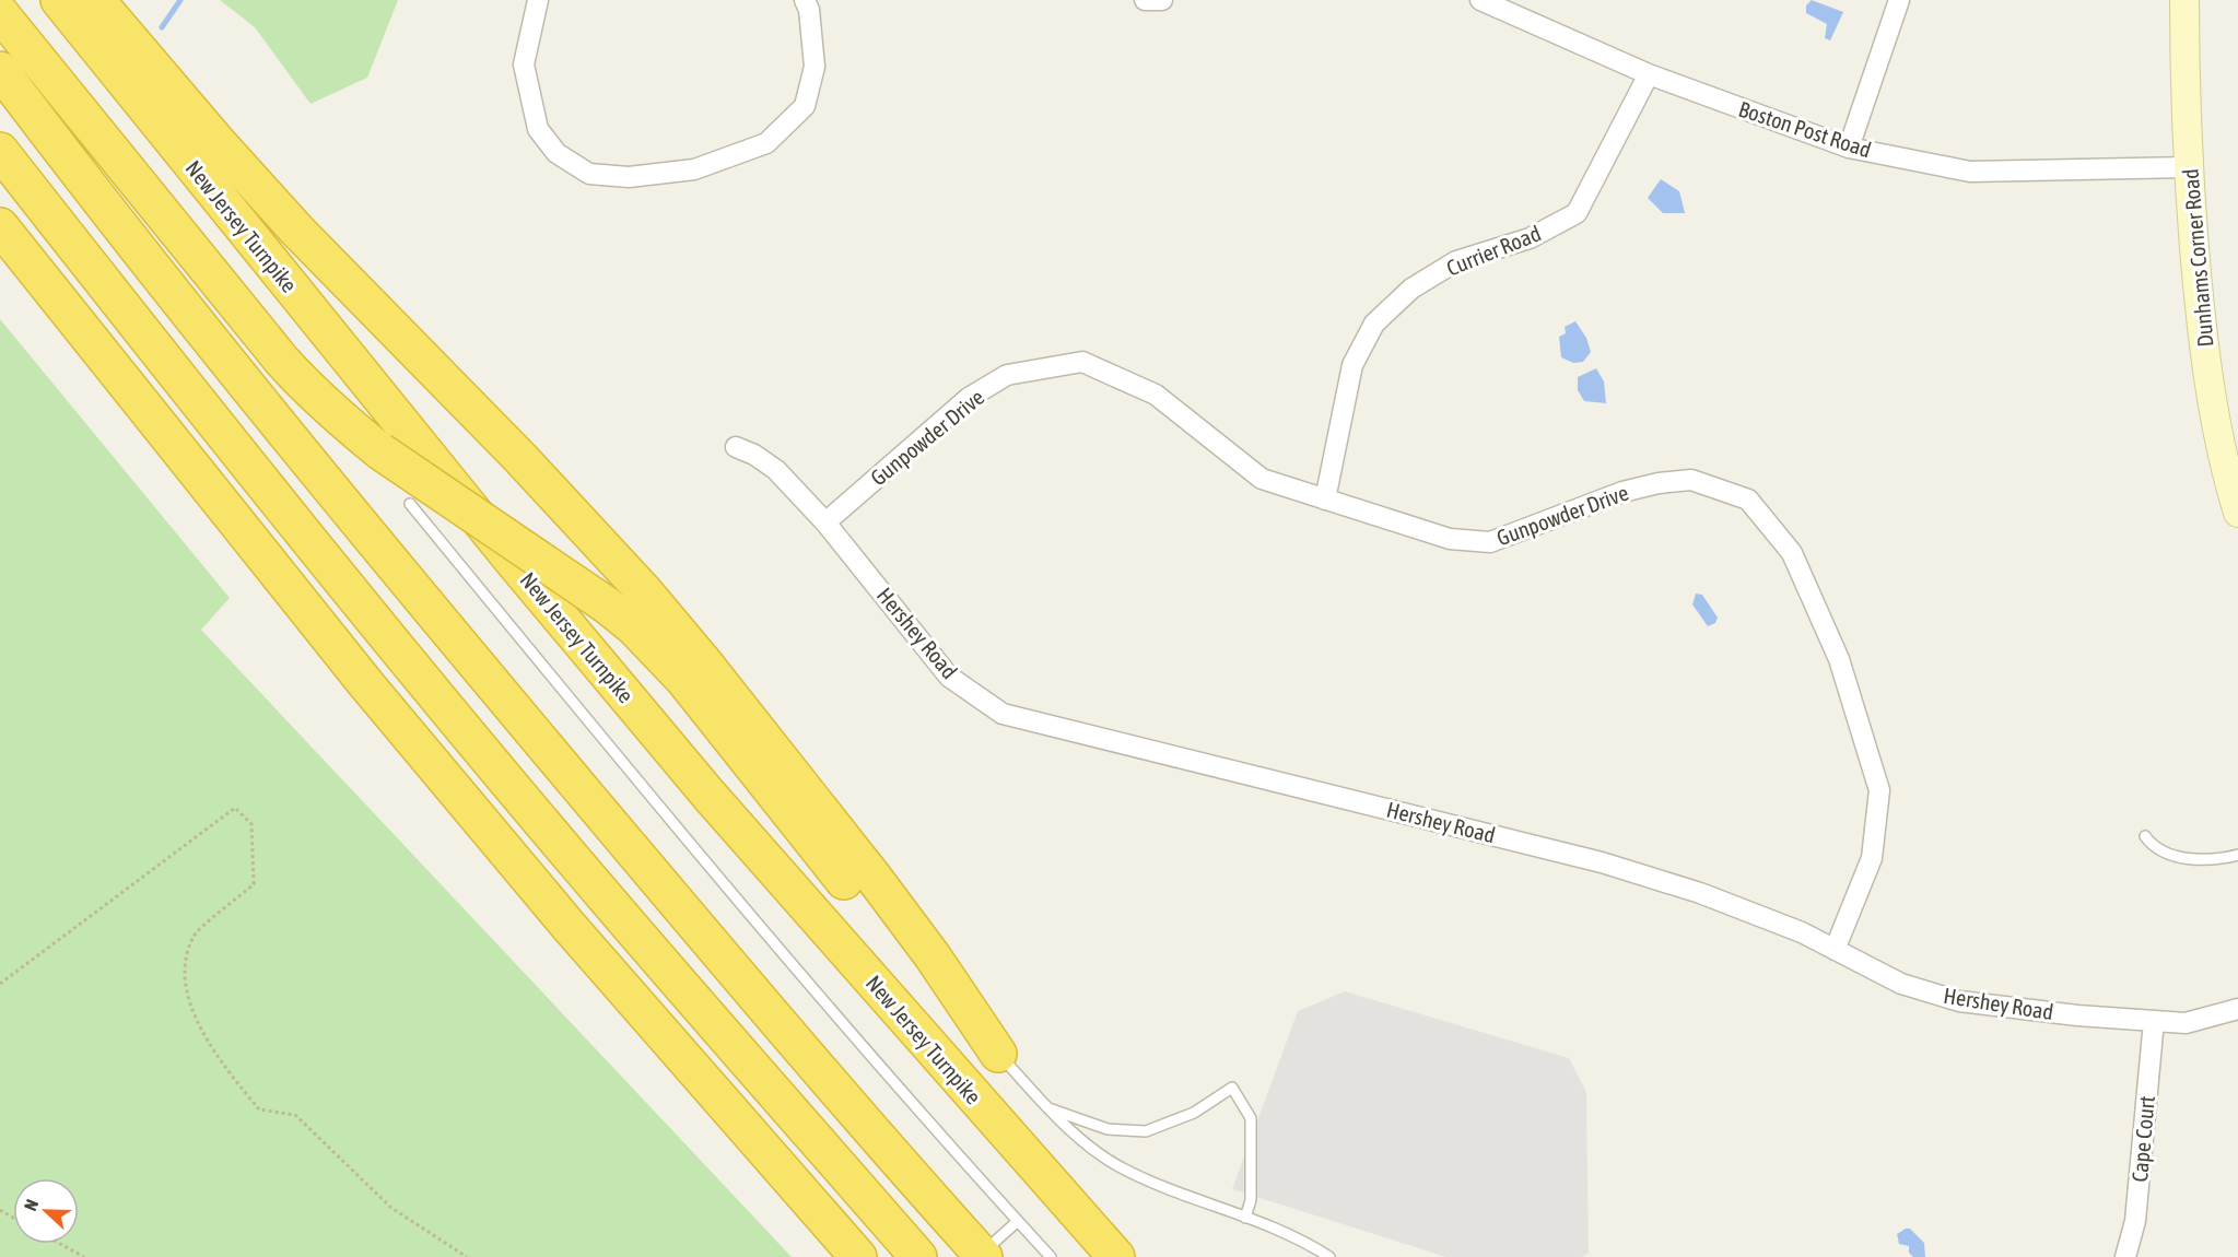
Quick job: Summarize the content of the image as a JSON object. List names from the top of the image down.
{
  "streets": {
    "highway": ["New Jersey Turnpike"],
    "street": [
      "Boston Post Road",
      "Currier Road",
      "Dunhams Corner Road",
      "Gunpowder Drive",
      "Hershey Road",
      "Cape Court"
    ]
  },
  "crossings": [
    ["Boston Post Road", "Currier Road"],
    ["Boston Post Road", "Dunhams Corner Road"],
    ["Currier Road", "Gunpowder Drive"],
    ["Gunpowder Drive", "Hershey Road"],
    ["Hershey Road", "Cape Court"]
  ],
  "north": "left"
}
